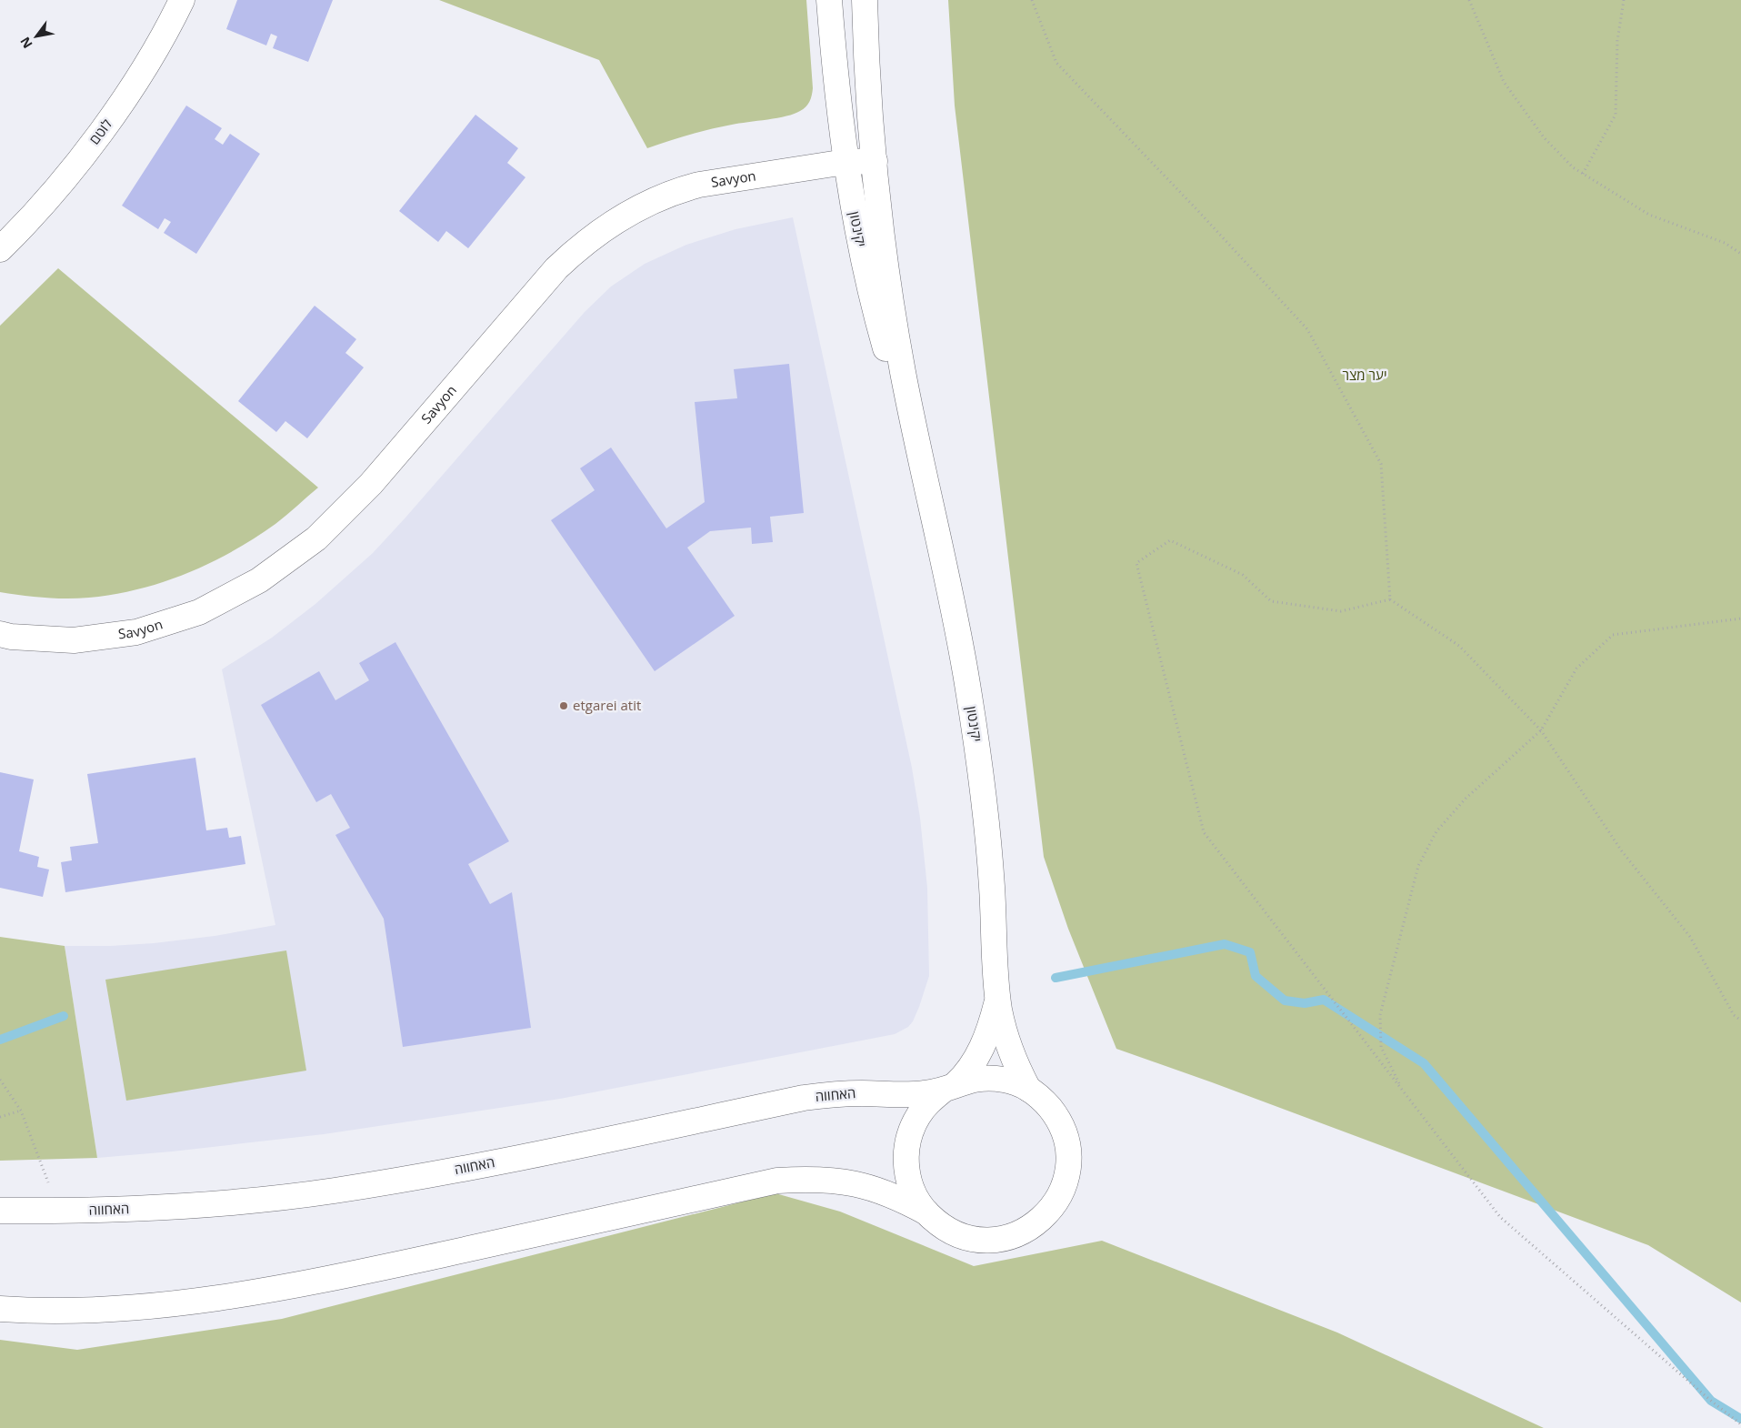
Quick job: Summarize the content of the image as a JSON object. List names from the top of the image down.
{
  "streets": {
    "street": [
      "לוטם",
      "Savyon",
      "יקינטון",
      "האחווה"
    ]
  },
  "crossings": [
    ["Savyon", "יקינטון"],
    ["יקינטון", "האחווה"]
  ],
  "parks": ["יער מצר"],
  "places": ["etgarei atit"],
  "north": "bottom left"
}
